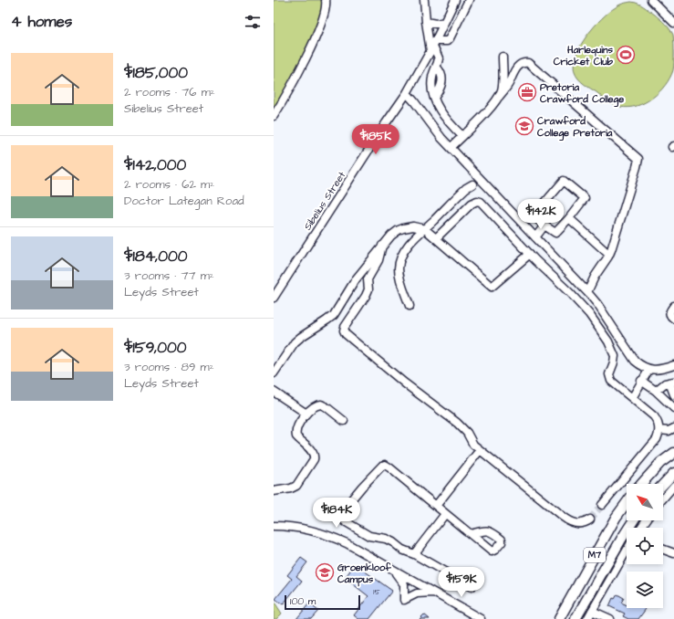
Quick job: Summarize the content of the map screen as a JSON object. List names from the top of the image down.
{
  "streets": {
    "main road": ["M7"],
    "street": ["Sibelius Street"]
  },
  "places": {
    "sports": ["Harlequins Cricket Club"],
    "office": ["Pretoria Crawford College"],
    "school or university": ["Crawford College Pretoria", "Groenkloof Campus"]
  },
  "house_numbers": ["15"],
  "scale_bar": "100 m",
  "north": "top left",
  "page": {
    "heading": "4 homes",
    "list": [
      {
        "name": "$185,000",
        "note": "2 rooms · 76 m² · Sibelius Street"
      },
      {
        "name": "$142,000",
        "note": "2 rooms · 62 m² · Doctor Lategan Road"
      },
      {
        "name": "$184,000",
        "note": "3 rooms · 77 m² · Leyds Street"
      },
      {
        "name": "$159,000",
        "note": "3 rooms · 89 m² · Leyds Street"
      }
    ],
    "price": [
      "$185K",
      "$142K",
      "$184K",
      "$159K"
    ],
    "scale": "100 m"
  }
}
